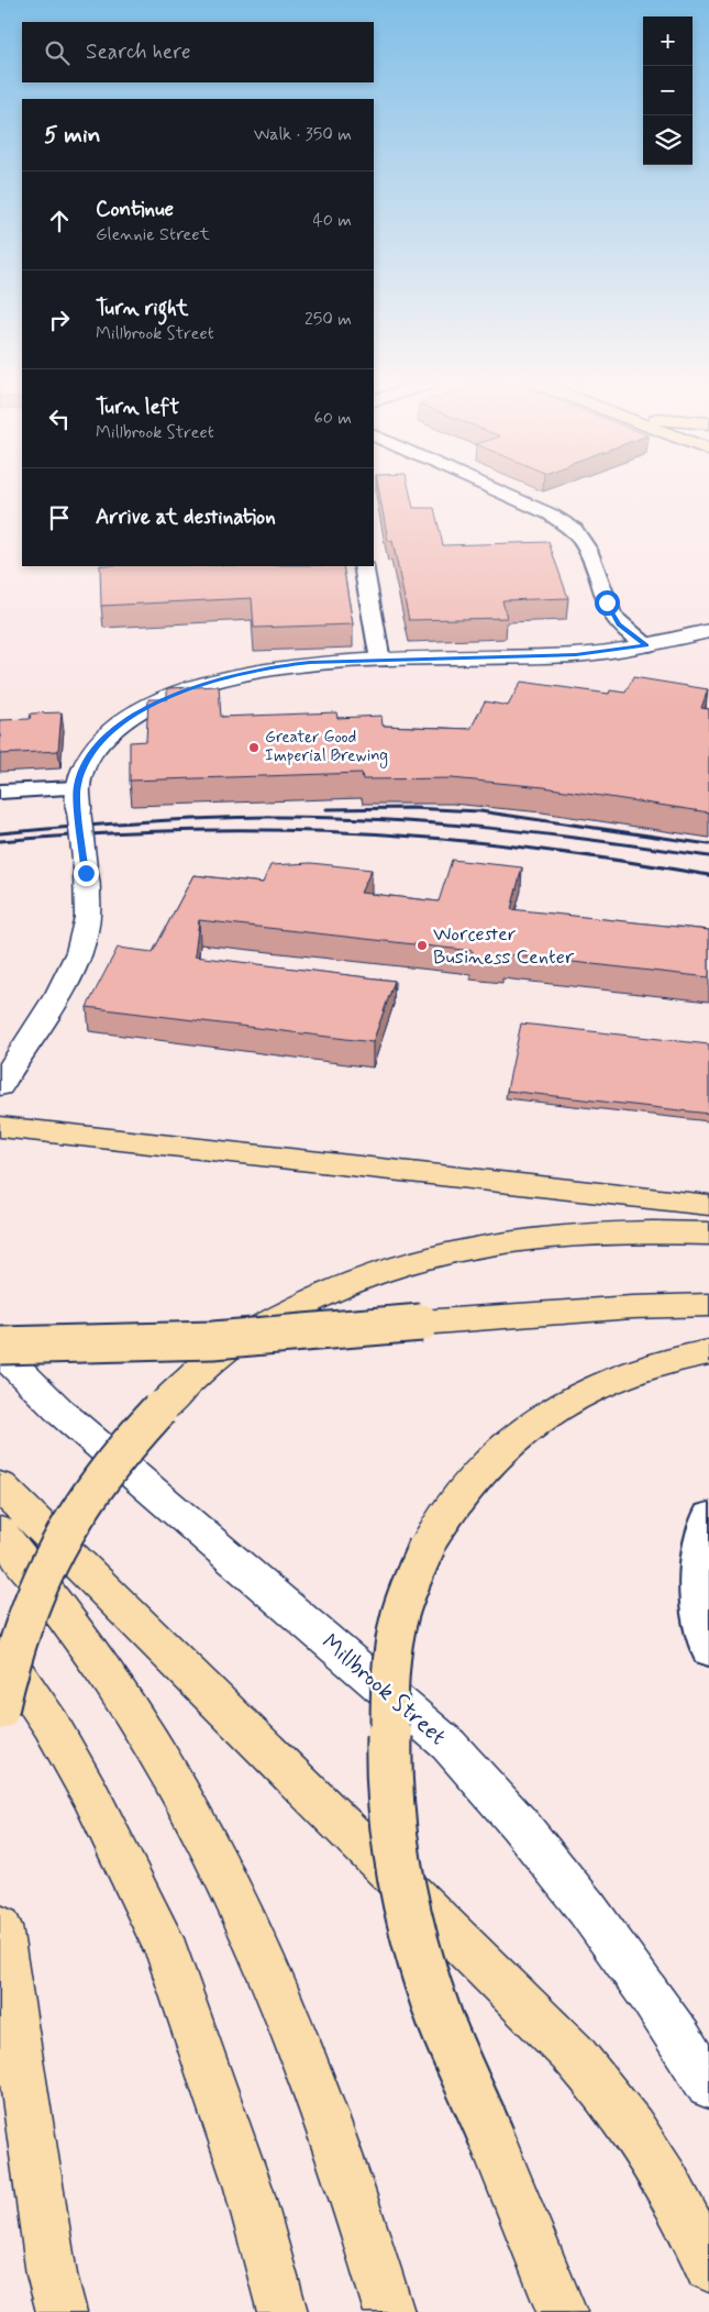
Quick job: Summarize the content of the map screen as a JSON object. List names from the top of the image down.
{
  "streets": {
    "main road": ["Millbrook Street"]
  },
  "places": ["Greater Good Imperial Brewing", "Worcester Business Center"],
  "page": {
    "map_buttons": ["+", "−"],
    "search": "Search here",
    "heading": ["5 min", "Walk · 350 m"],
    "list": [
      ["Continue", "Glennie Street", "40 m"],
      ["Turn right", "Millbrook Street", "250 m"],
      ["Turn left", "Millbrook Street", "60 m"],
      "Arrive at destination"
    ]
  }
}
